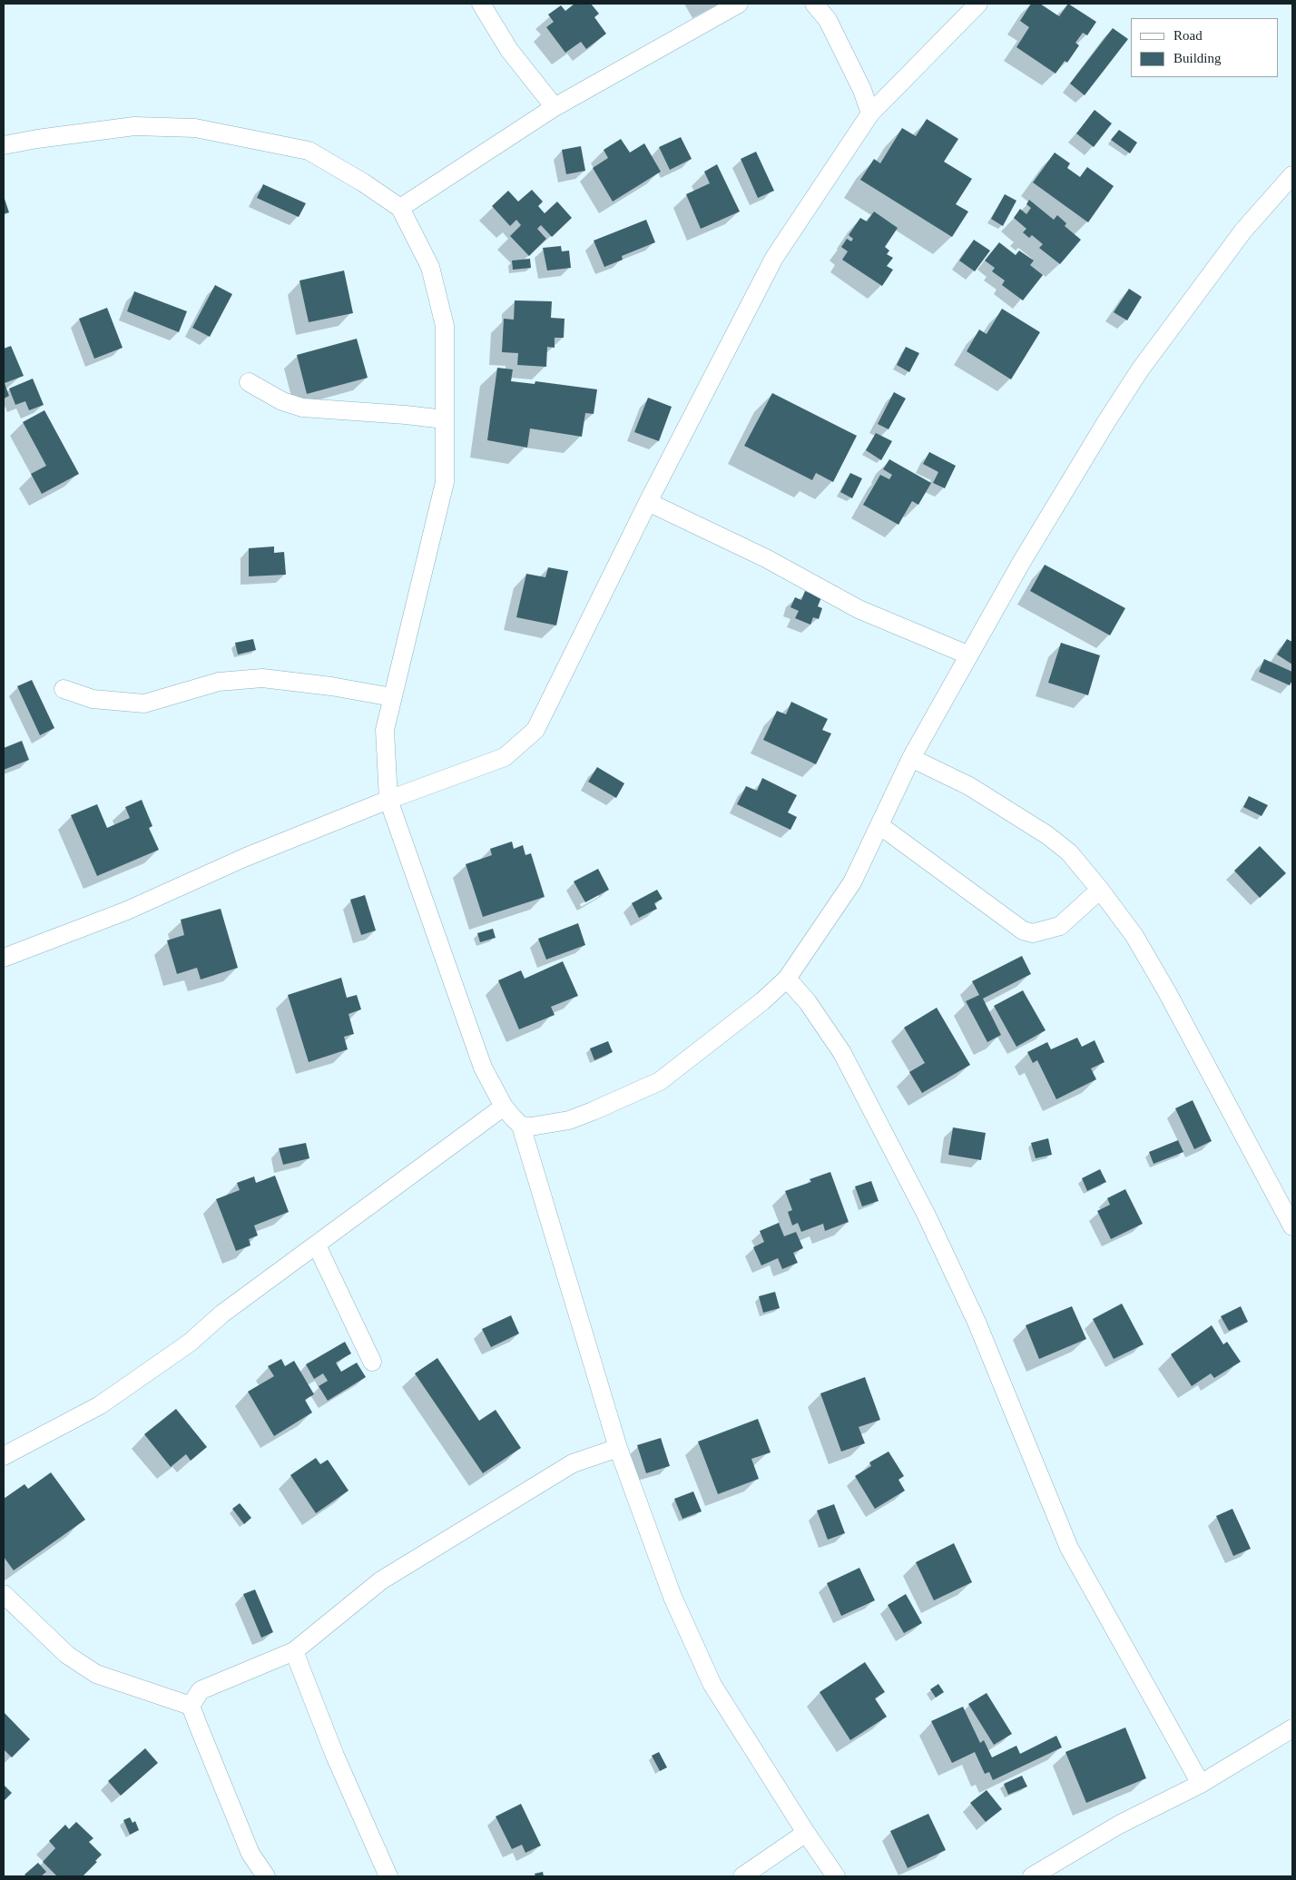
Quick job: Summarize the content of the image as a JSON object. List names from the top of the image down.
{
  "legend": ["Road", "Building"]
}
